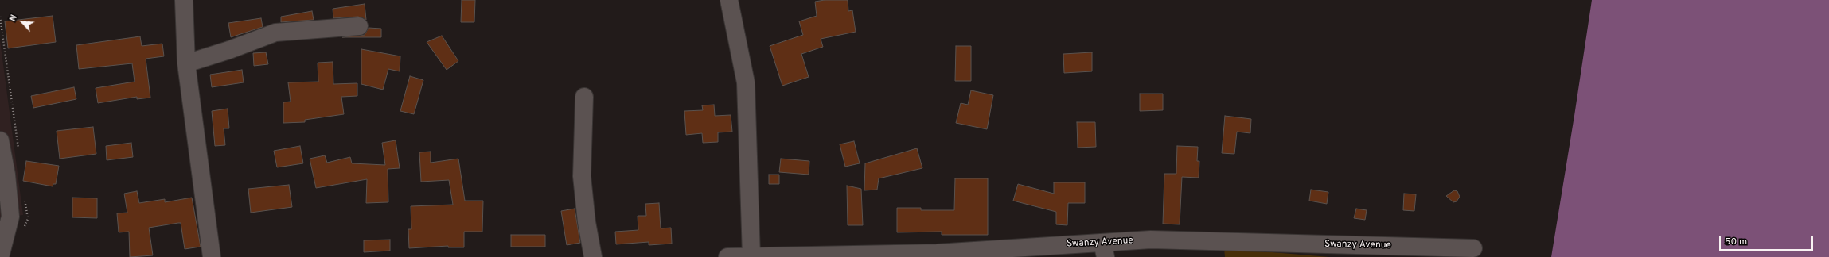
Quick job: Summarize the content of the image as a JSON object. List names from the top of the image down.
{
  "streets": {
    "street": ["Swanzy Avenue"]
  },
  "scale_bar": "50 m",
  "north": "top left"
}
